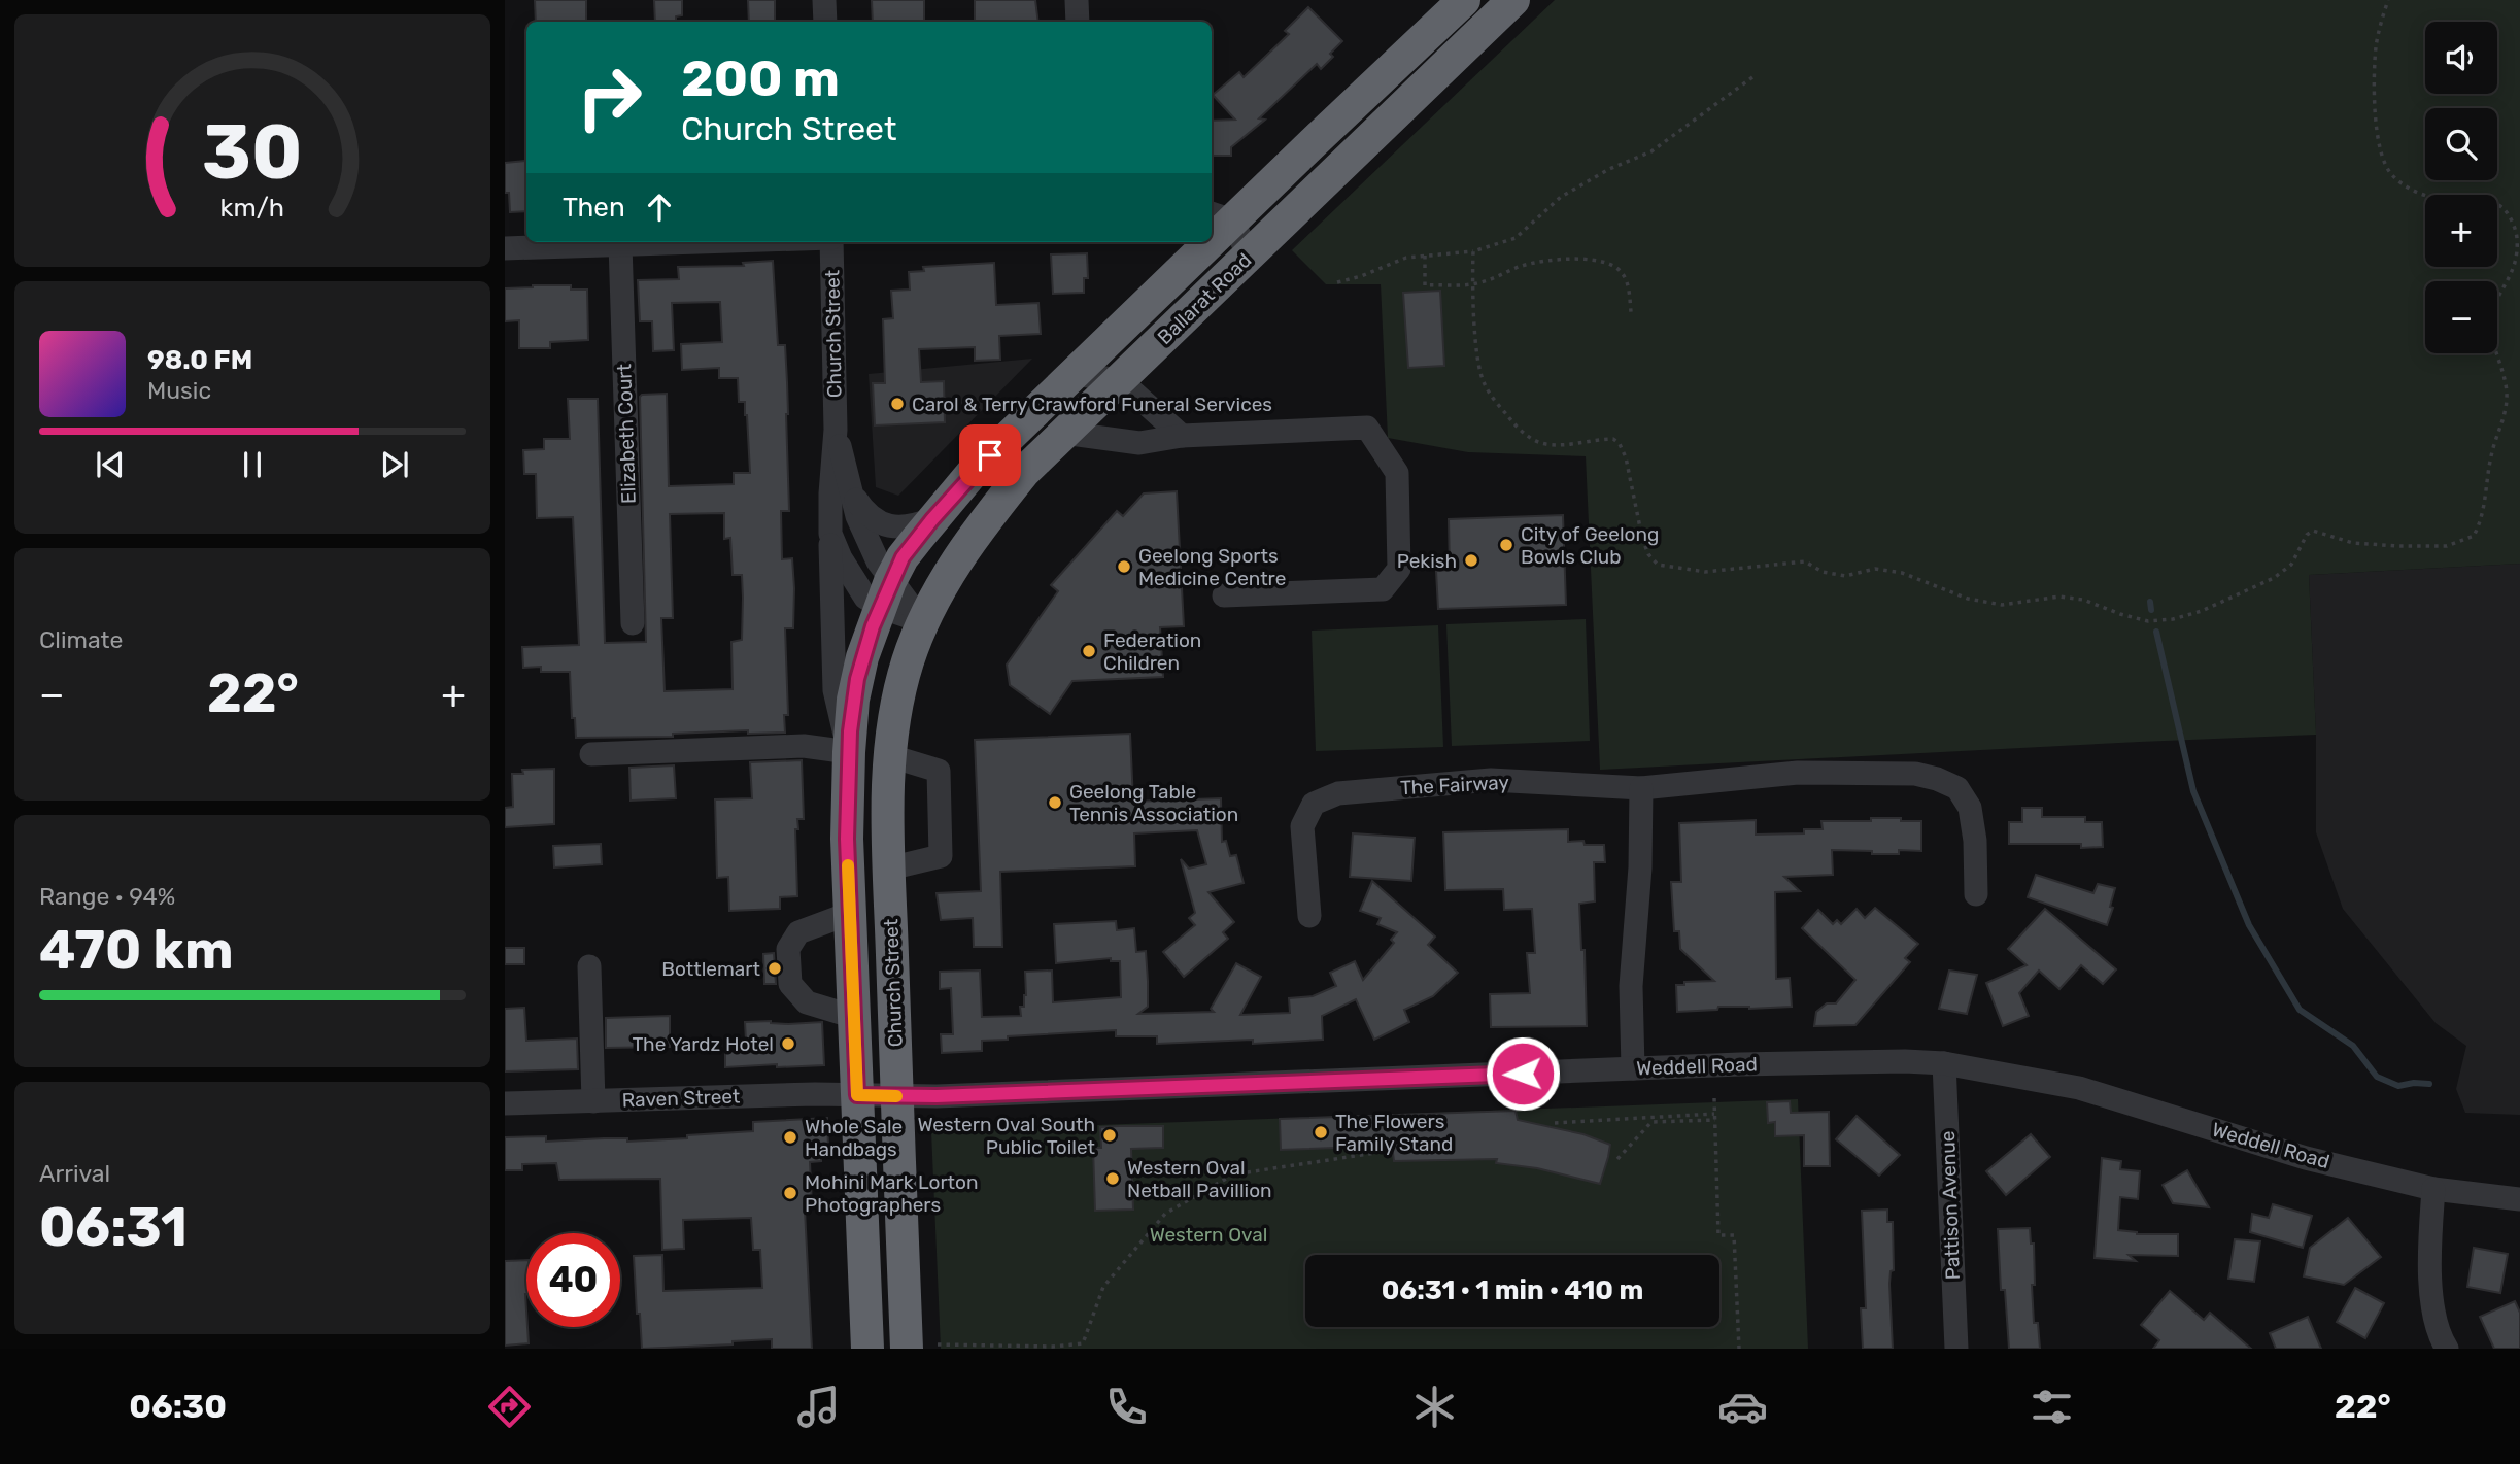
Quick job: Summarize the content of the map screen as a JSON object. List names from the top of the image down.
{
  "streets": {
    "highway": ["Ballarat Road", "Church Street"],
    "street": [
      "Elizabeth Court",
      "The Fairway",
      "Weddell Road",
      "Raven Street",
      "Pattison Avenue"
    ]
  },
  "crossings": [
    ["Ballarat Road", "Church Street"],
    ["Church Street", "Weddell Road"],
    ["Church Street", "Raven Street"],
    ["Weddell Road", "Raven Street"],
    ["Weddell Road", "Pattison Avenue"]
  ],
  "parks": ["Western Oval"],
  "places": [
    "Carol & Terry Crawford Funeral Services",
    "City of Geelong Bowls Club",
    "Pekish",
    "Geelong Sports Medicine Centre",
    "Federation Children",
    "Geelong Table Tennis Association",
    "Bottlemart",
    "The Yardz Hotel",
    "The Flowers Family Stand",
    "Western Oval South Public Toilet",
    "Whole Sale Handbags",
    "Western Oval Netball Pavillion",
    "Mohini Mark Lorton Photographers"
  ],
  "page": {
    "map_buttons": ["+", "−"],
    "turn": ["200 m", "Church Street"],
    "then": "Then",
    "song": ["98.0 FM", "Music"],
    "tile": [
      "Climate",
      ["Range · 94%", "470 km"],
      ["Arrival", "06:31"]
    ],
    "heat": ["−", "22°", "+"],
    "limit": "40",
    "trip": "06:31 · 1 min · 410 m",
    "tabs": ["06:30", "22°"],
    "gauge": ["30", "km/h"]
  }
}
